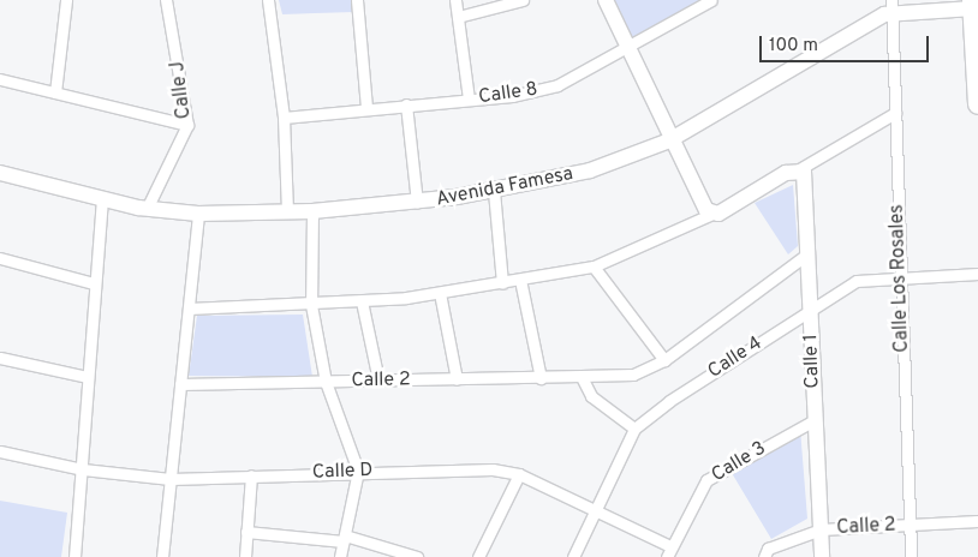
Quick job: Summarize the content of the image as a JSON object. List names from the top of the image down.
{
  "streets": {
    "street": [
      "Calle J",
      "Calle 8",
      "Avenida Famesa",
      "Calle Los Rosales",
      "Calle 4",
      "Calle 1",
      "Calle 2",
      "Calle 3",
      "Calle D"
    ]
  },
  "crossings": [
    ["Calle J", "Avenida Famesa"],
    ["Avenida Famesa", "Calle Los Rosales"],
    ["Calle Los Rosales", "Calle 4"],
    ["Calle Los Rosales", "Calle 2"],
    ["Calle 4", "Calle 1"],
    ["Calle 4", "Calle D"],
    ["Calle 1", "Calle 2"],
    ["Calle 1", "Calle 3"],
    ["Calle 3", "Calle D"]
  ],
  "scale_bar": "100 m"
}
